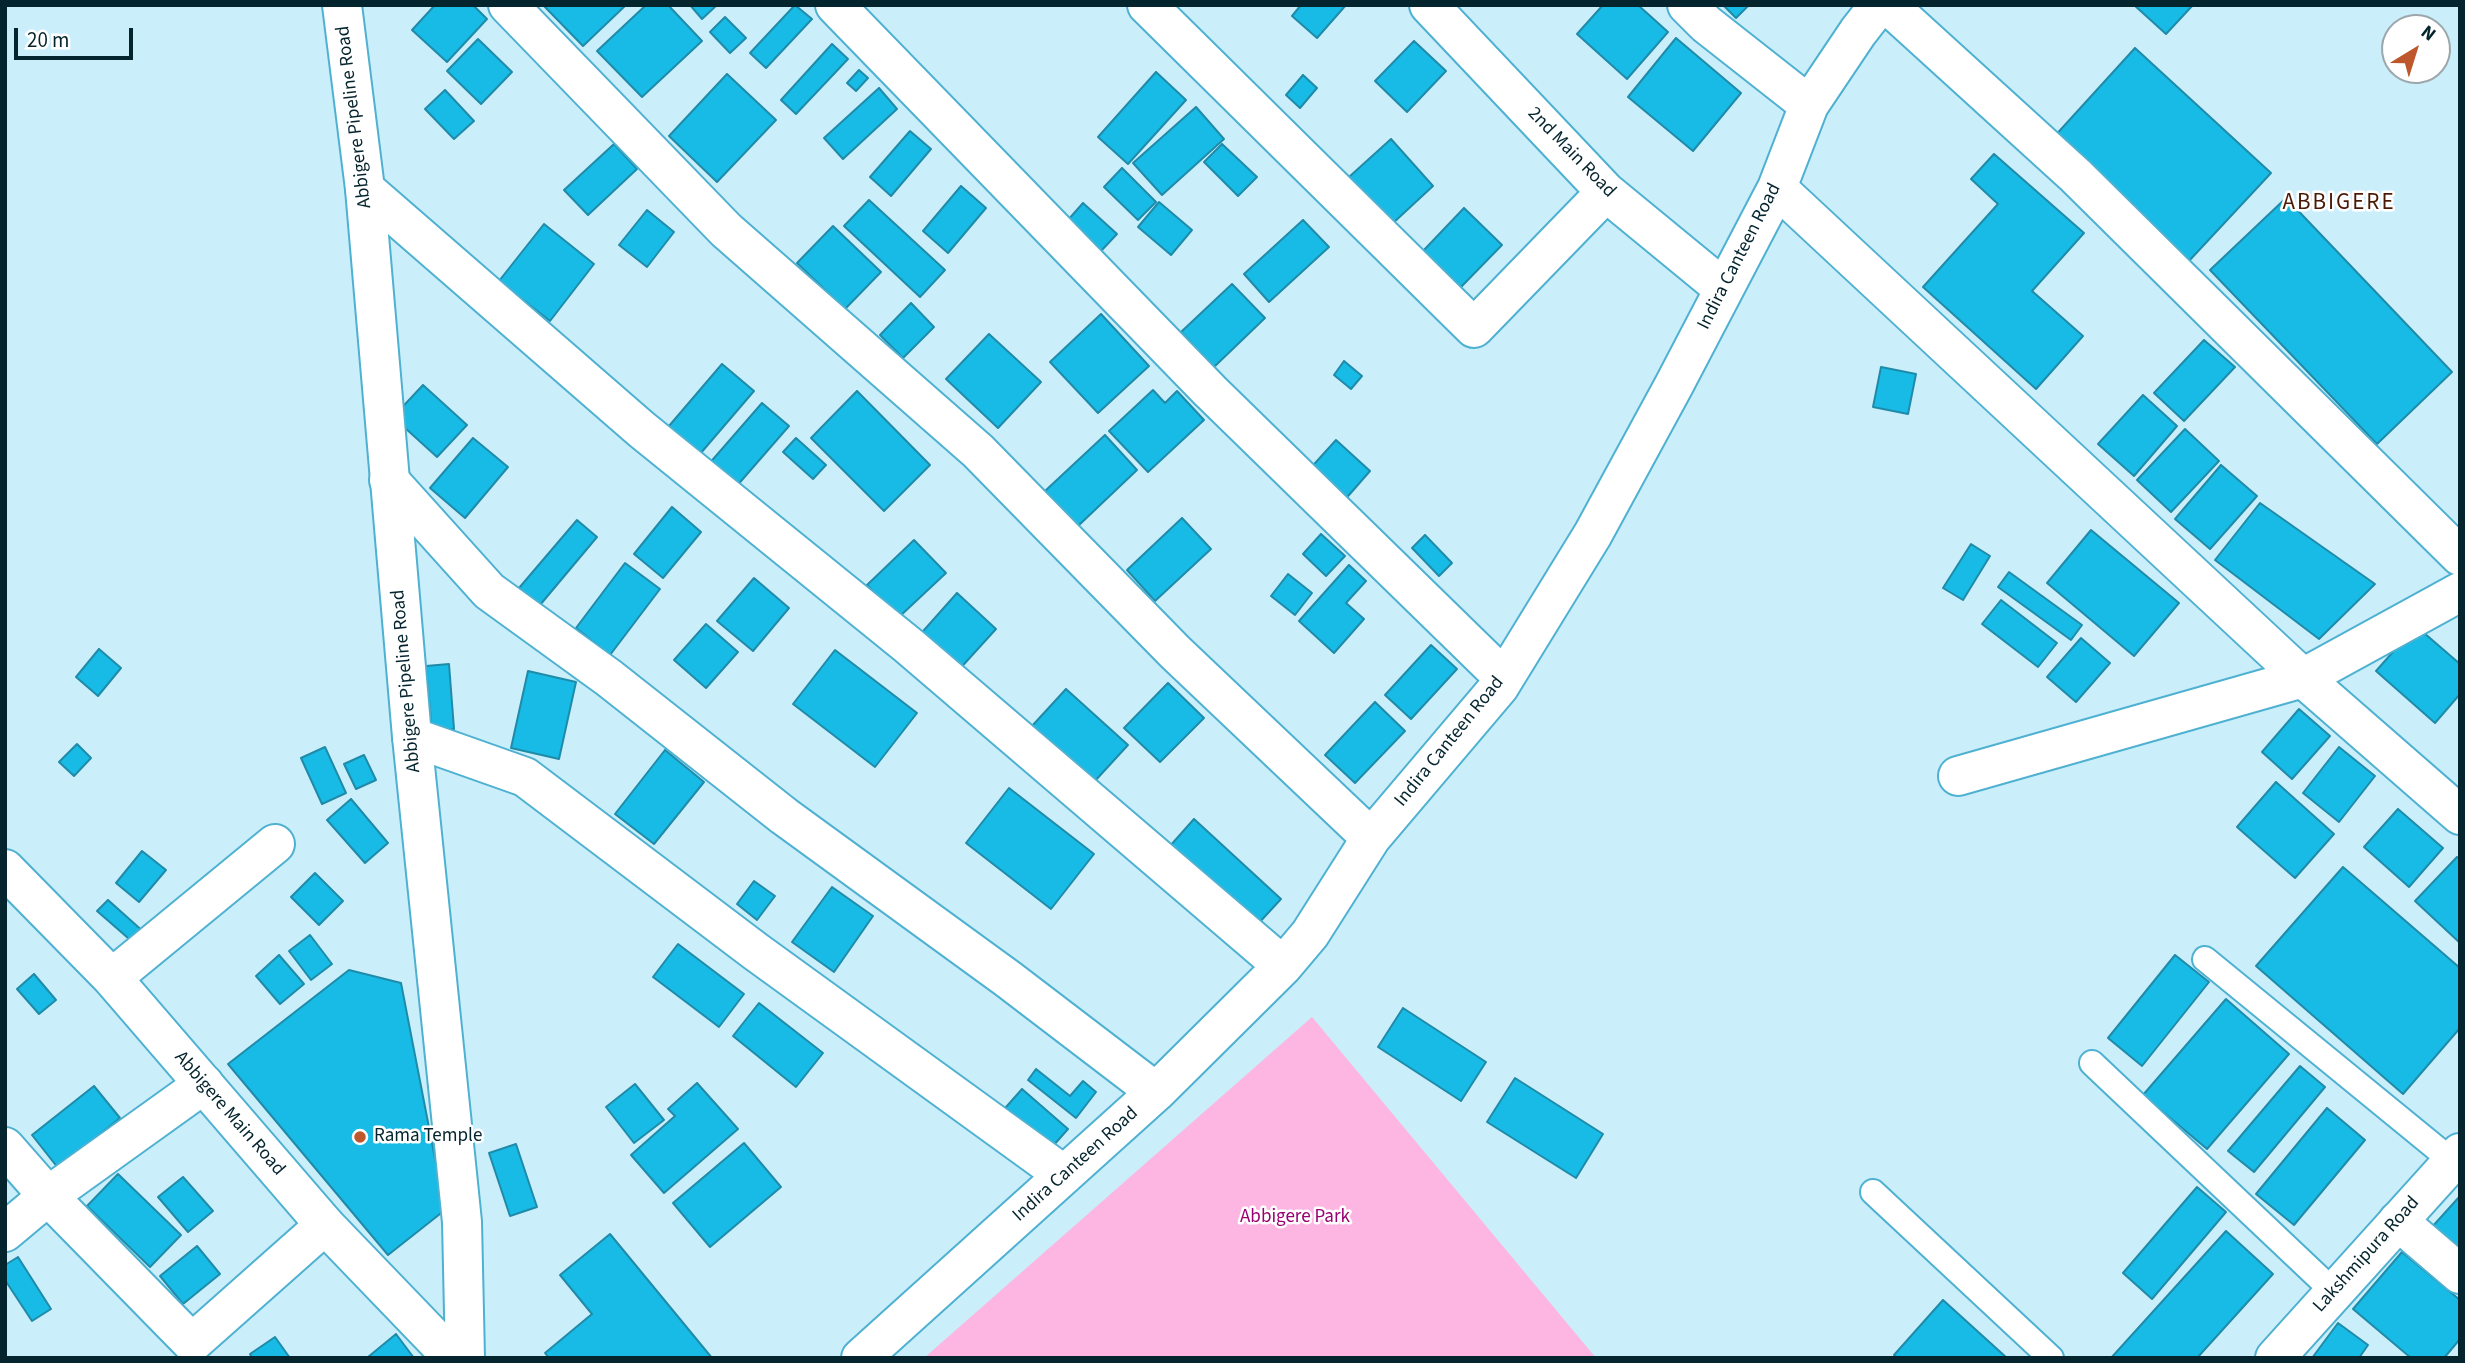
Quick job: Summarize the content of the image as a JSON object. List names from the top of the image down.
{
  "streets": {
    "street": [
      "Abbigere Pipeline Road",
      "2nd Main Road",
      "Indira Canteen Road",
      "Abbigere Main Road",
      "Lakshmipura Road"
    ]
  },
  "crossings": [
    ["2nd Main Road", "Indira Canteen Road"]
  ],
  "districts": ["ABBIGERE"],
  "parks": ["Abbigere Park"],
  "places": ["Rama Temple"],
  "scale_bar": "20 m",
  "north": "top right"
}
